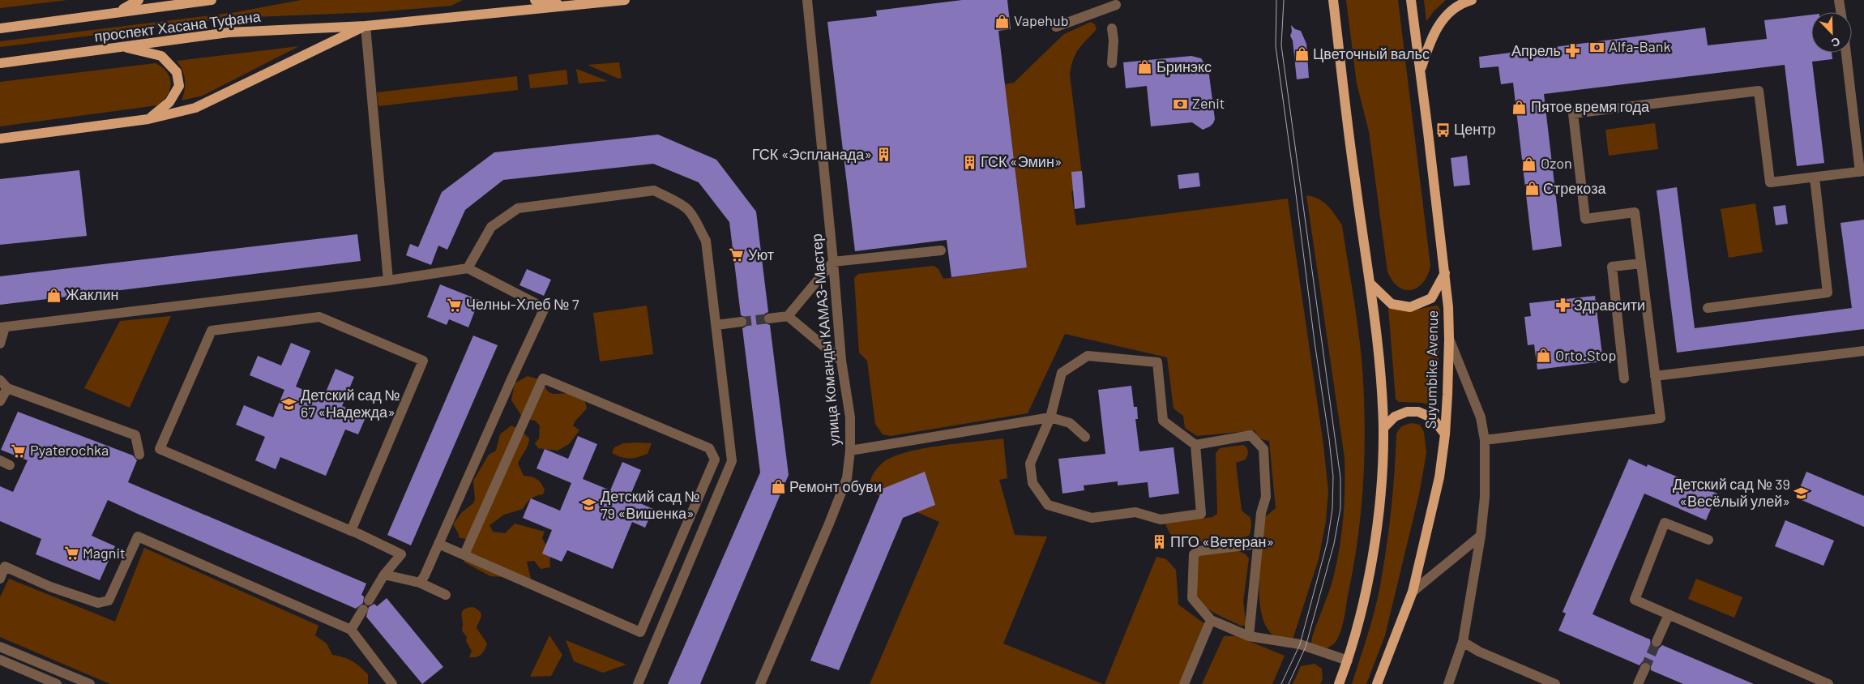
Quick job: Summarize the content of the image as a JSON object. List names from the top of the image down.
{
  "streets": {
    "main road": ["проспект Хасана Туфана", "Suyumbike Avenue"],
    "street": ["улица Команды КАМАЗ-Мастер"]
  },
  "places": {
    "shop": [
      "Vapehub",
      "Цветочный вальс",
      "Бринэкс",
      "Пятое время года",
      "Ozon",
      "Стрекоза",
      "Жаклин",
      "Orto.Stop",
      "Ремонт обуви"
    ],
    "bank": ["Alfa-Bank", "Zenit"],
    "pharmacy": ["Апрель", "Здравсити"],
    "bus stop": ["Центр"],
    "building": ["ГСК «Эспланада»", "ГСК «Эмин»", "ПГО «Ветеран»"],
    "supermarket": [
      "Уют",
      "Челны-Хлеб № 7",
      "Pyaterochka",
      "Magnit"
    ],
    "school or university": ["Детский сад № 67 «Надежда»", "Детский сад № 39 «Весёлый улей»", "Детский сад № 79 «Вишенка»"]
  },
  "north": "bottom right"
}
